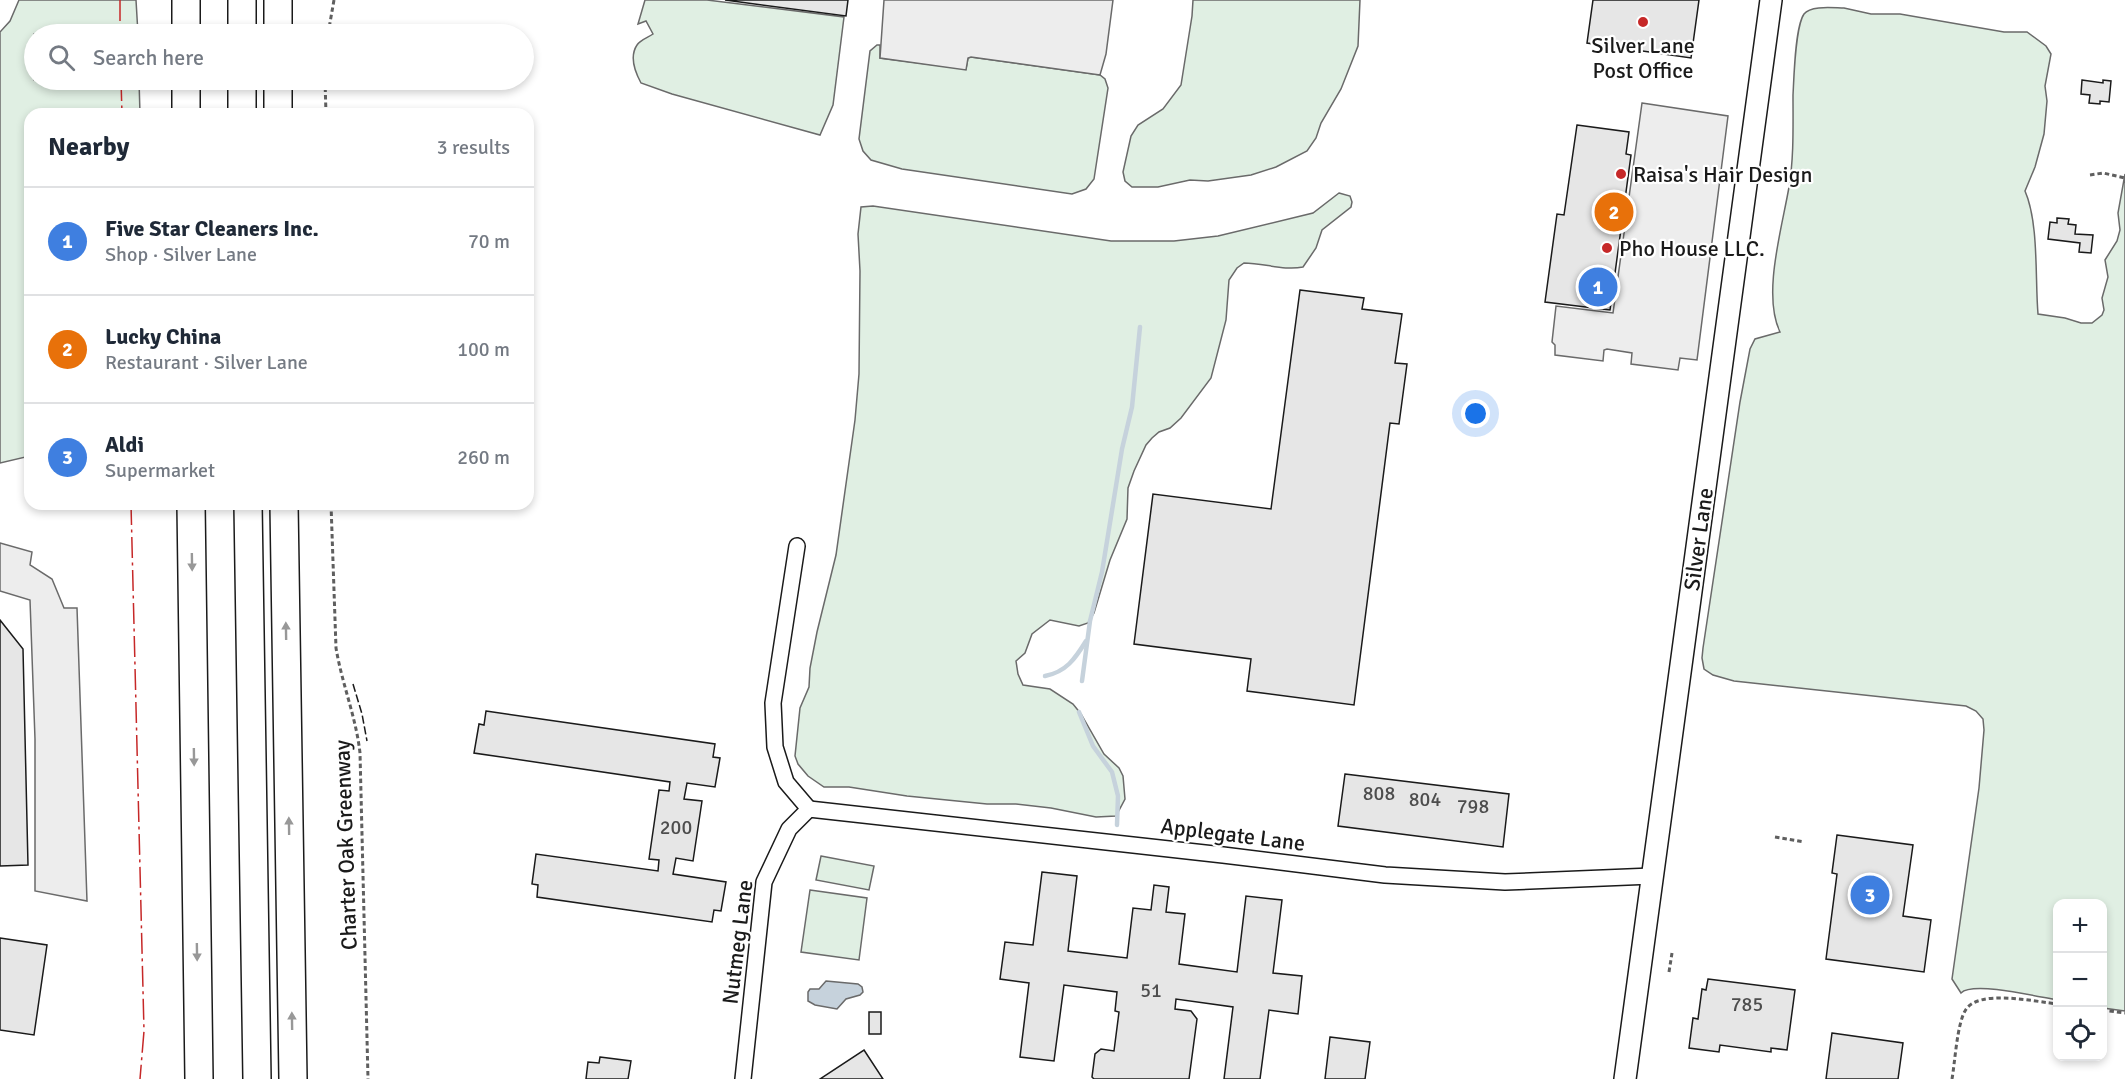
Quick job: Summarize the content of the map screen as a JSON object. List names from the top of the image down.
{
  "streets": {
    "main road": ["Silver Lane"],
    "street": ["Applegate Lane", "Nutmeg Lane"],
    "path": ["Charter Oak Greenway"]
  },
  "crossings": [
    ["Silver Lane", "Applegate Lane"],
    ["Applegate Lane", "Nutmeg Lane"]
  ],
  "places": ["Silver Lane Post Office", "Raisa's Hair Design", "Pho House LLC."],
  "house_numbers": [
    "808",
    "804",
    "798",
    "200",
    "51",
    "785"
  ],
  "page": {
    "search": "Search here",
    "heading": ["Nearby", "3 results"],
    "list": [
      {
        "mark": "1",
        "name": "Five Star Cleaners Inc.",
        "note": "Shop · Silver Lane",
        "value": "70 m"
      },
      {
        "mark": "2",
        "name": "Lucky China",
        "note": "Restaurant · Silver Lane",
        "value": "100 m"
      },
      {
        "mark": "3",
        "name": "Aldi",
        "note": "Supermarket",
        "value": "260 m"
      }
    ],
    "pins": ["2", "1", "3"],
    "map_buttons": ["+", "−"]
  }
}
